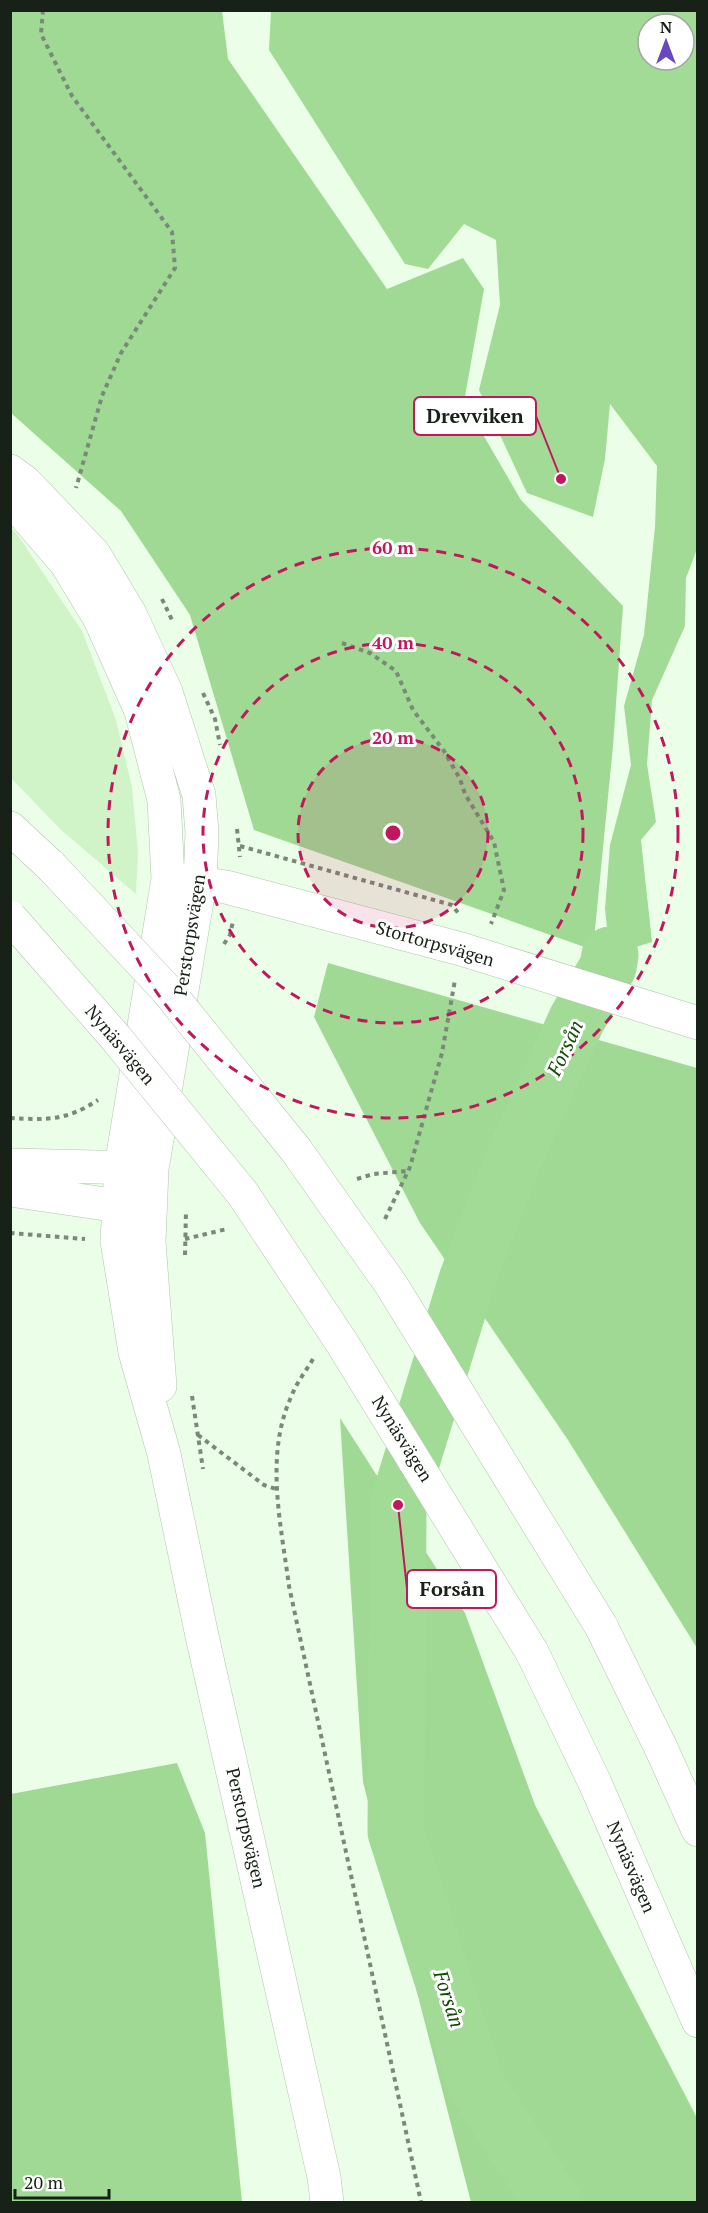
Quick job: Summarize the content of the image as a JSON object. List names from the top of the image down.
{
  "streets": {
    "main road": ["Perstorpsvägen", "Stortorpsvägen", "Nynäsvägen"]
  },
  "crossings": [
    ["Perstorpsvägen", "Stortorpsvägen"]
  ],
  "water": ["Forsån"],
  "places": ["Drevviken", "Forsån"],
  "scale_bar": "20 m",
  "north": "top",
  "rings": ["60 m", "40 m", "20 m"]
}
